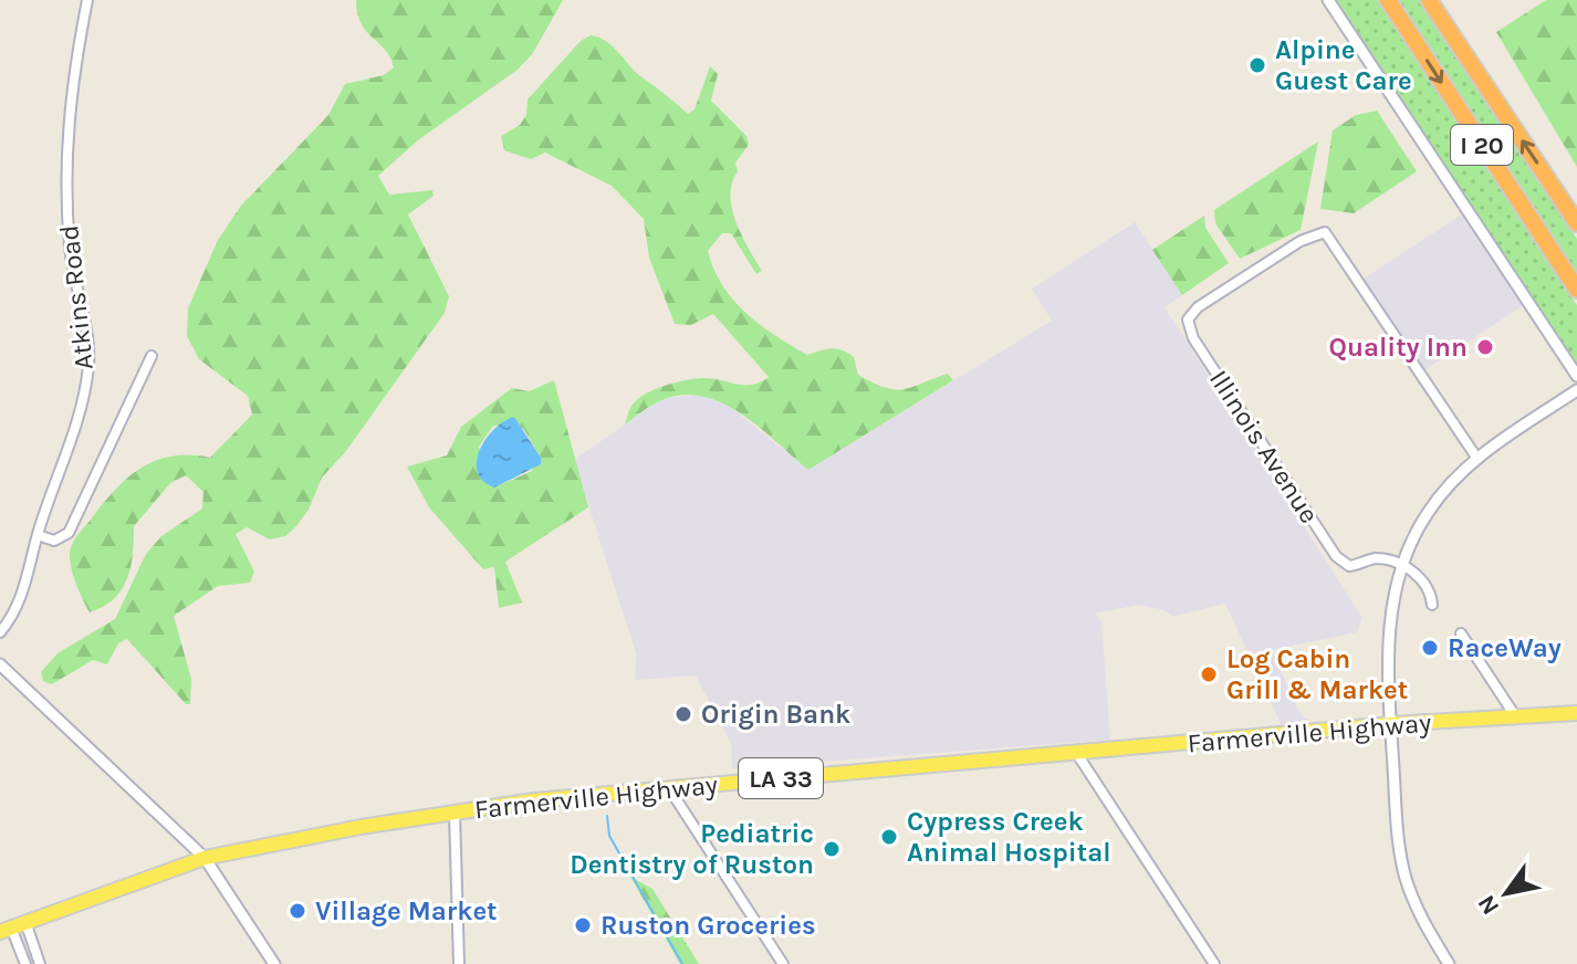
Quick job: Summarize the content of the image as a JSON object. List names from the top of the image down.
{
  "streets": {
    "highway": ["I 20"],
    "main road": ["Farmerville Highway", "LA 33"],
    "street": ["Atkins Road", "Illinois Avenue"]
  },
  "places": [
    "Alpine Guest Care",
    "Quality Inn",
    "RaceWay",
    "Log Cabin Grill & Market",
    "Origin Bank",
    "Cypress Creek Animal Hospital",
    "Pediatric Dentistry of Ruston",
    "Village Market",
    "Ruston Groceries"
  ],
  "north": "bottom left"
}
